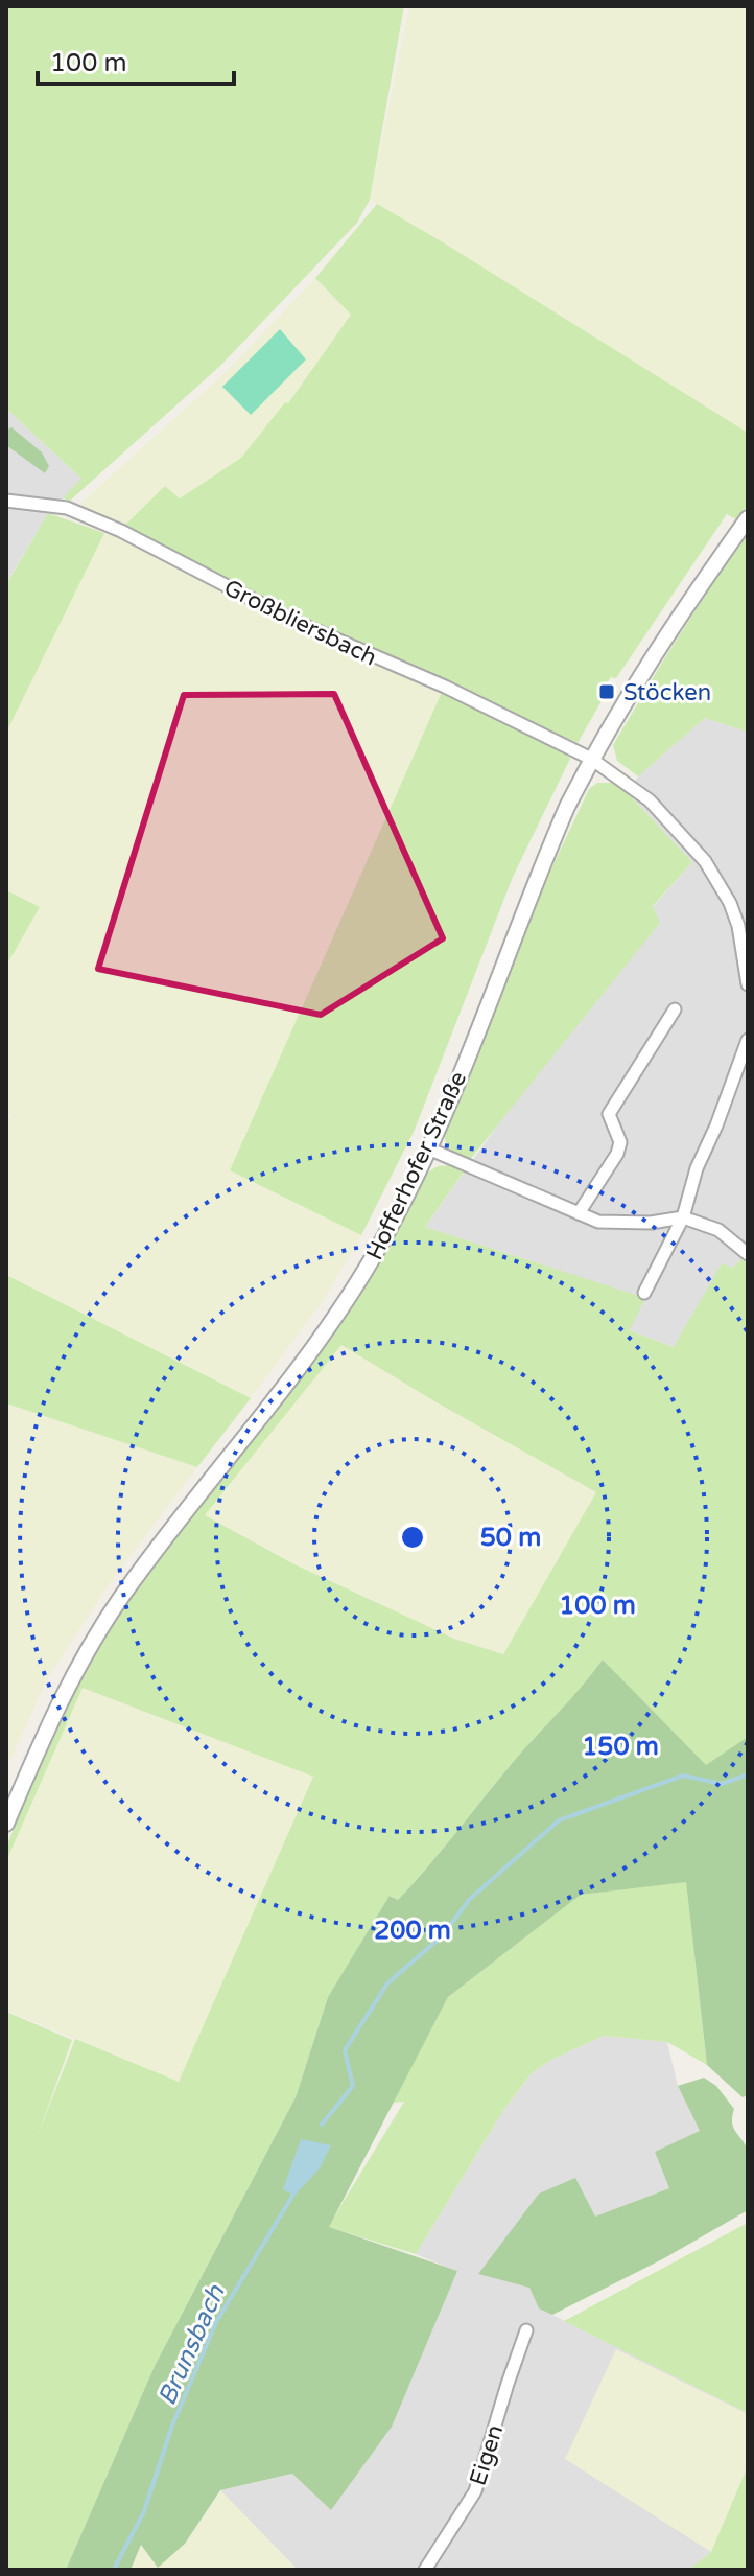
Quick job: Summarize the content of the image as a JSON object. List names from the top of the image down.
{
  "streets": {
    "street": ["Großbliersbach", "Hofferhofer Straße", "Eigen"]
  },
  "crossings": [
    ["Großbliersbach", "Hofferhofer Straße"]
  ],
  "water": ["Brunsbach"],
  "places": {
    "transit": ["Stöcken"]
  },
  "scale_bar": "100 m",
  "rings": [
    "50 m",
    "100 m",
    "150 m",
    "200 m"
  ]
}
